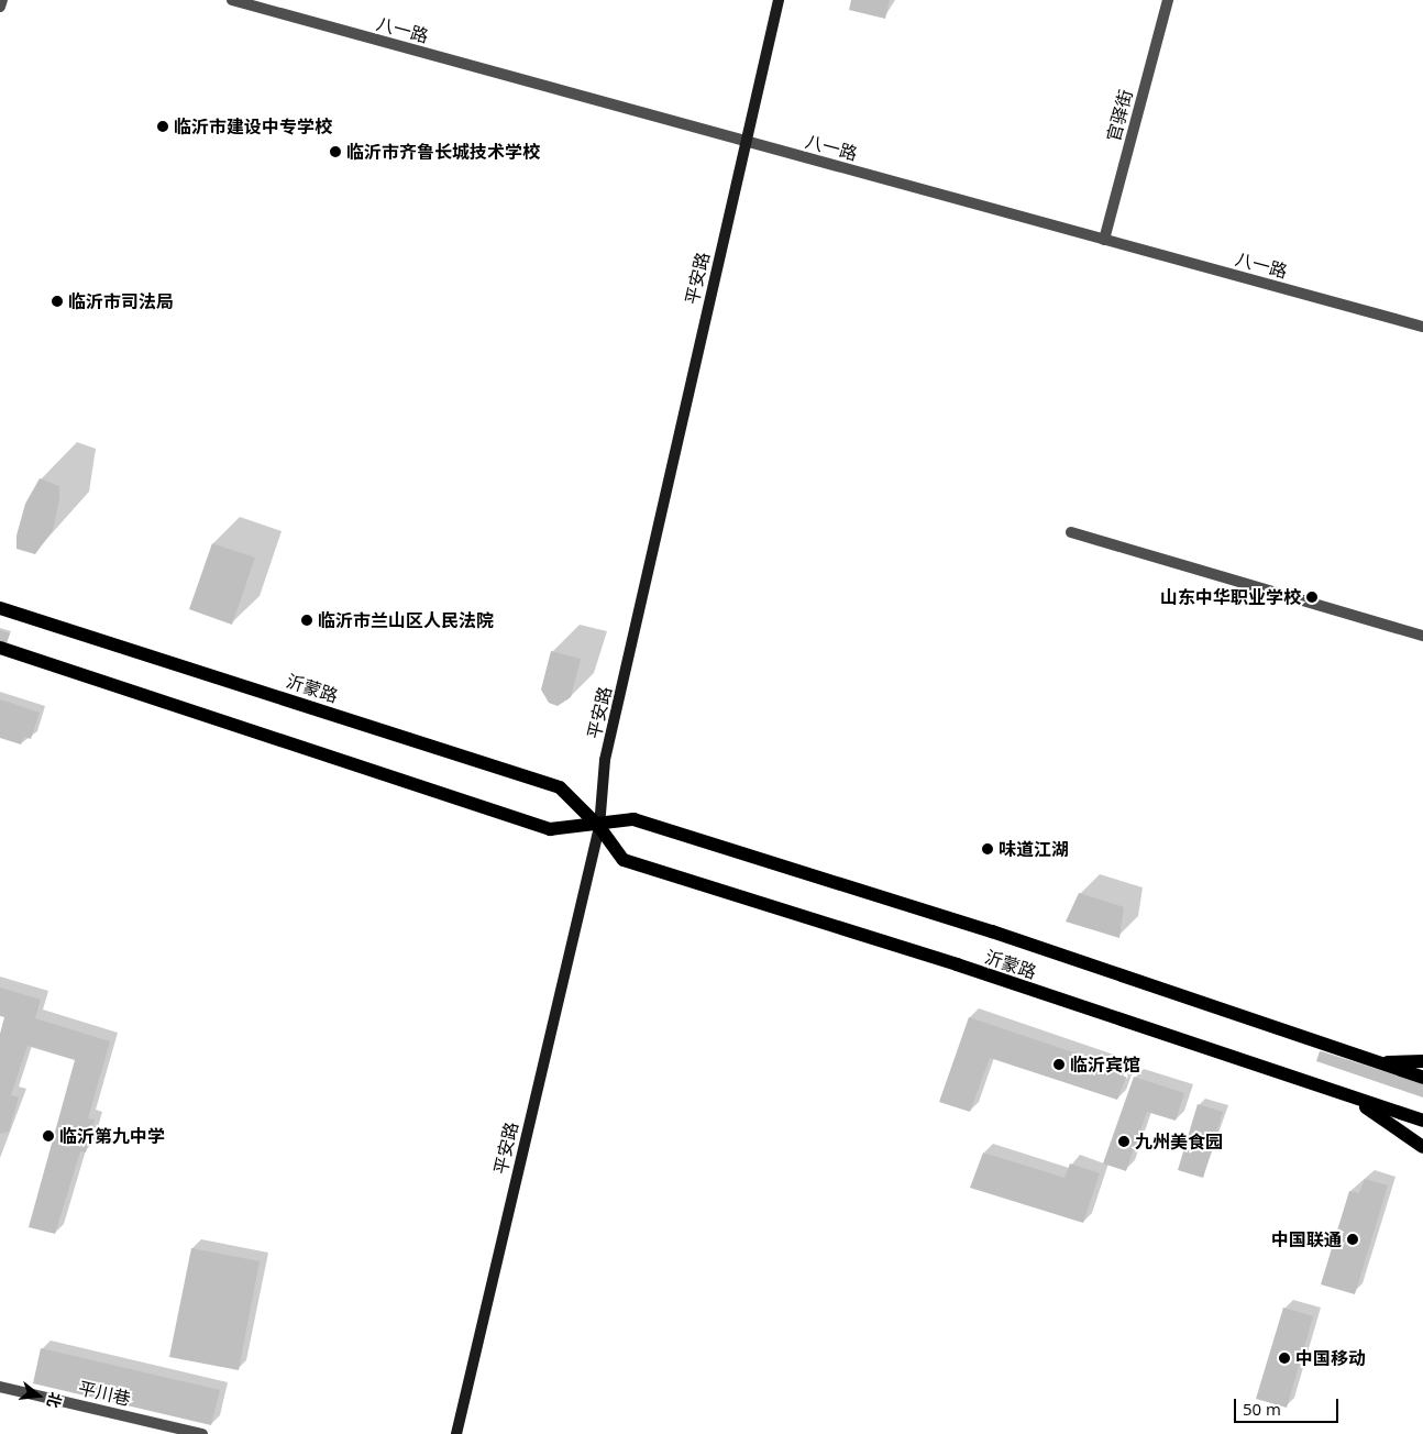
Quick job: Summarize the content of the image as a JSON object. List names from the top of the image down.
{
  "streets": {
    "main road": ["平安路", "沂蒙路"],
    "street": ["八一路", "官驿街", "平川巷"]
  },
  "crossings": [
    ["八一路", "官驿街"],
    ["八一路", "平安路"],
    ["平安路", "沂蒙路"]
  ],
  "places": [
    "临沂市建设中专学校",
    "临沂市齐鲁长城技术学校",
    "临沂市司法局",
    "山东中华职业学校",
    "临沂市兰山区人民法院",
    "味道江湖",
    "临沂宾馆",
    "临沂第九中学",
    "九州美食园",
    "中国联通",
    "中国移动"
  ],
  "scale_bar": "50 m",
  "north": "right"
}
